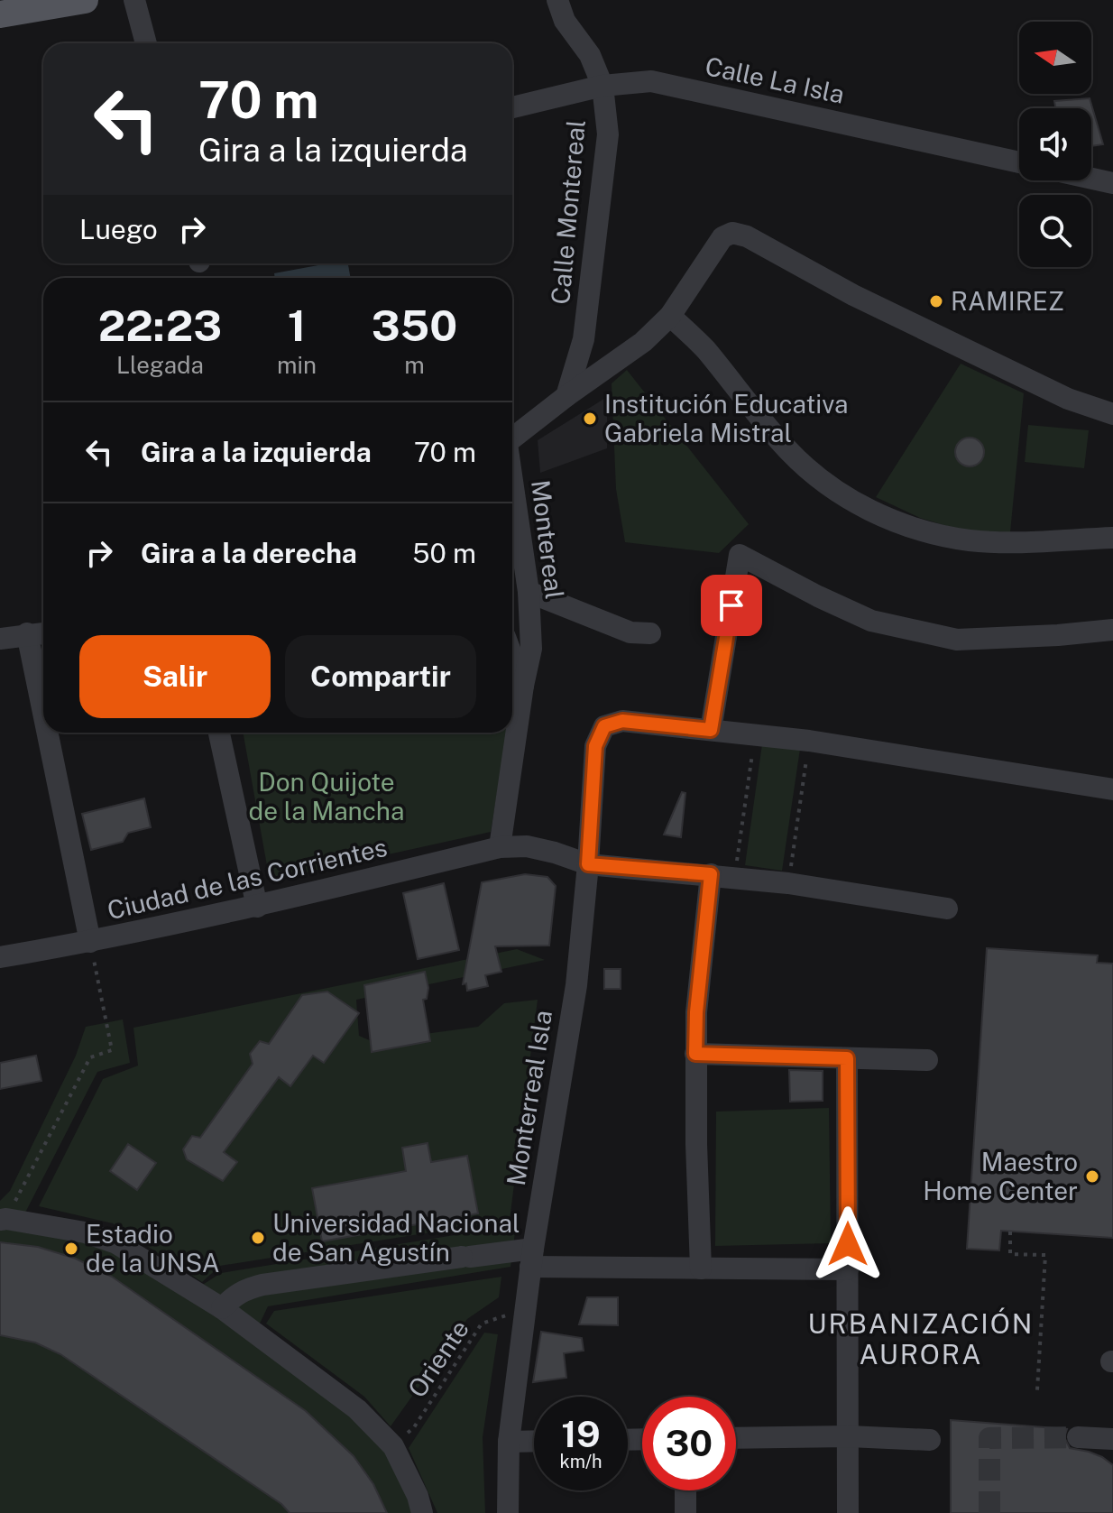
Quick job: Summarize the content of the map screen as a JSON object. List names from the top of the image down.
{
  "streets": {
    "street": [
      "Calle La Isla",
      "Calle Montereal",
      "Montereal",
      "Ciudad de las Corrientes",
      "Monterreal Isla"
    ],
    "path": ["Oriente"]
  },
  "crossings": [
    ["Calle La Isla", "Calle Montereal"],
    ["Calle Montereal", "Montereal"],
    ["Montereal", "Ciudad de las Corrientes"],
    ["Ciudad de las Corrientes", "Monterreal Isla"],
    ["Monterreal Isla", "Oriente"]
  ],
  "districts": ["URBANIZACIÓN AURORA"],
  "parks": ["Don Quijote de la Mancha"],
  "places": [
    "RAMIREZ",
    "Institución Educativa Gabriela Mistral",
    "Maestro Home Center",
    "Universidad Nacional de San Agustín",
    "Estadio de la UNSA"
  ],
  "north": "left",
  "page": {
    "turn": ["70 m", "Gira a la izquierda"],
    "then": "Luego",
    "eta": [
      "22:23",
      "Llegada",
      "1",
      "min",
      "350",
      "m"
    ],
    "list": [
      {
        "name": "Gira a la izquierda",
        "value": "70 m"
      },
      {
        "name": "Gira a la derecha",
        "value": "50 m"
      }
    ],
    "buttons": ["Salir", "Compartir"],
    "speed": "19 km/h",
    "limit": "30"
  }
}
